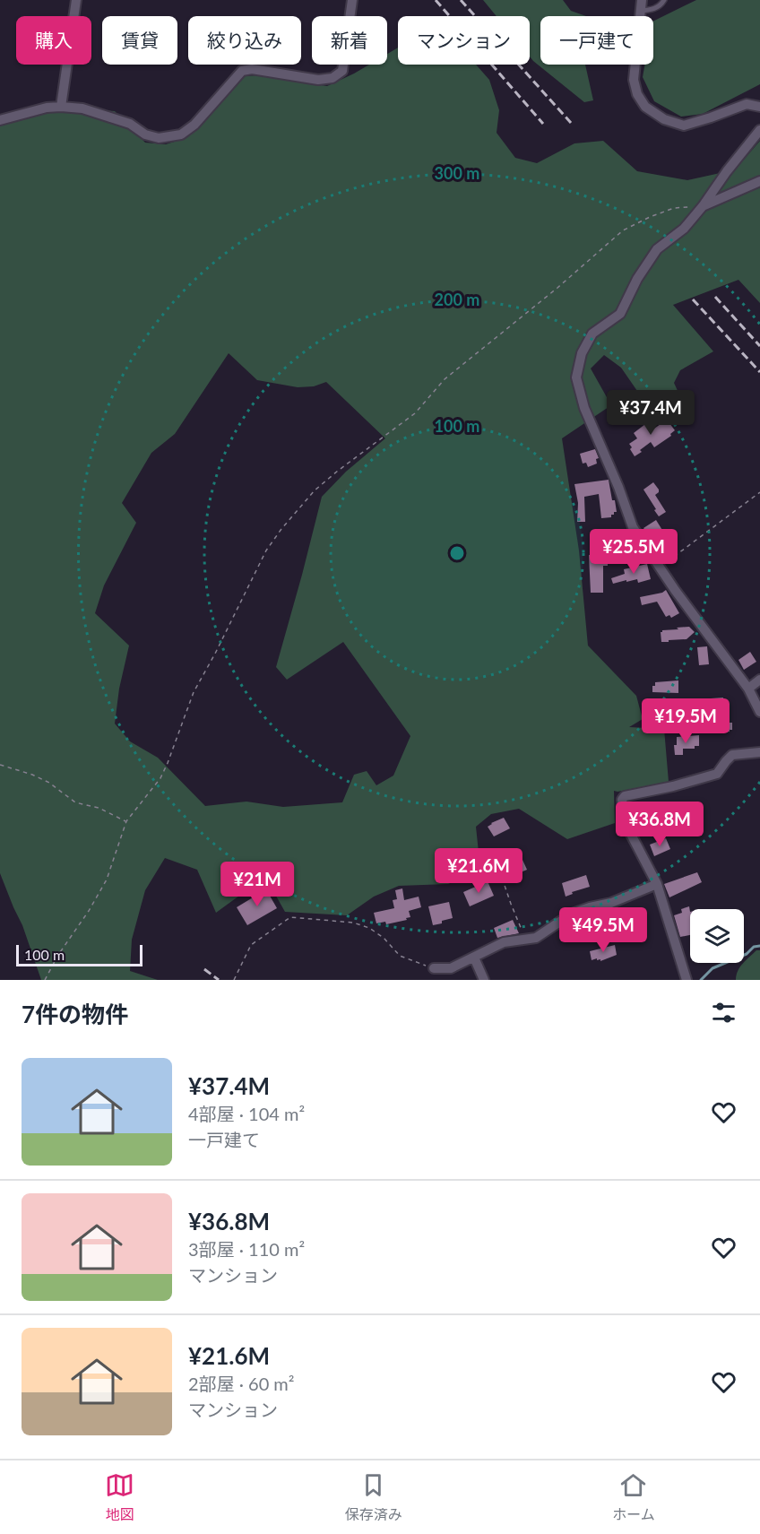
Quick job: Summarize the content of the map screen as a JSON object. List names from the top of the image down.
{
  "scale_bar": "100 m",
  "page": {
    "chip": [
      "購入",
      "賃貸",
      "絞り込み",
      "新着",
      "マンション",
      "一戸建て"
    ],
    "price": [
      "¥37.4M",
      "¥25.5M",
      "¥19.5M",
      "¥36.8M",
      "¥21.6M",
      "¥21M",
      "¥49.5M"
    ],
    "scale": "100 m",
    "heading": "7件の物件",
    "list": [
      {
        "name": "¥37.4M",
        "note": "4部屋 · 104 m² · 一戸建て"
      },
      {
        "name": "¥36.8M",
        "note": "3部屋 · 110 m² · マンション"
      },
      {
        "name": "¥21.6M",
        "note": "2部屋 · 60 m² · マンション"
      }
    ],
    "tabs": ["地図", "保存済み", "ホーム"]
  },
  "rings": ["300 m", "200 m", "100 m"]
}
